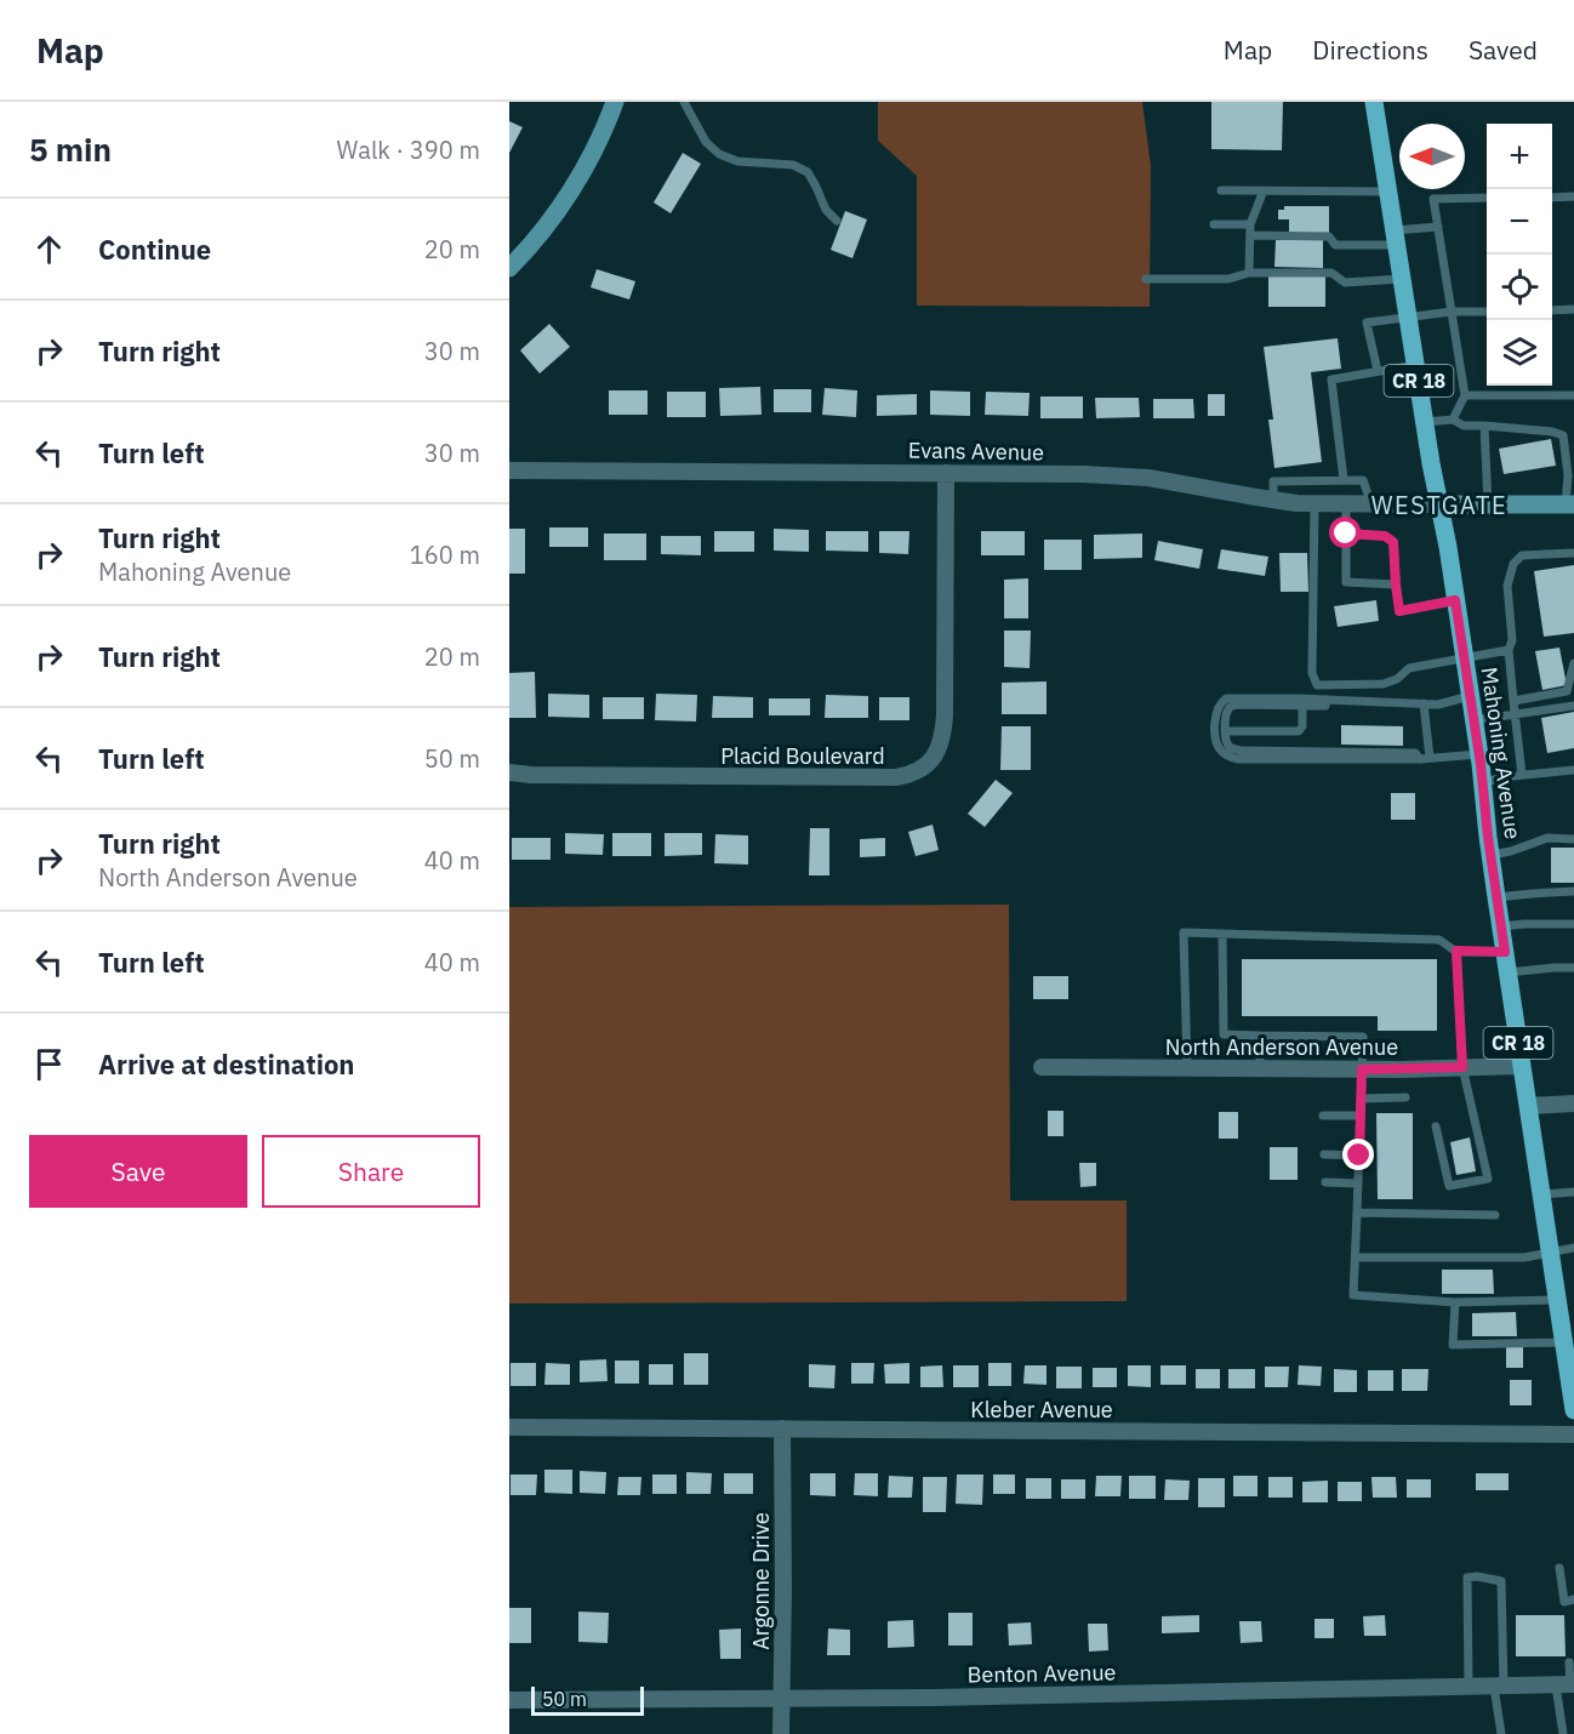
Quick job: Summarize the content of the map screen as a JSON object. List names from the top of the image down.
{
  "streets": {
    "main road": ["CR 18", "Mahoning Avenue"],
    "street": [
      "Evans Avenue",
      "Placid Boulevard",
      "North Anderson Avenue",
      "Kleber Avenue",
      "Argonne Drive",
      "Benton Avenue"
    ]
  },
  "crossings": [
    ["Evans Avenue", "Mahoning Avenue"],
    ["Evans Avenue", "Placid Boulevard"],
    ["Mahoning Avenue", "North Anderson Avenue"],
    ["Kleber Avenue", "Argonne Drive"],
    ["Argonne Drive", "Benton Avenue"]
  ],
  "districts": ["WESTGATE"],
  "scale_bar": "50 m",
  "north": "left",
  "page": {
    "header": "Map",
    "nav": ["Map", "Directions", "Saved"],
    "heading": ["5 min", "Walk · 390 m"],
    "map_buttons": ["+", "−"],
    "list": [
      ["Continue", "20 m"],
      ["Turn right", "30 m"],
      ["Turn left", "30 m"],
      ["Turn right", "Mahoning Avenue", "160 m"],
      ["Turn right", "20 m"],
      ["Turn left", "50 m"],
      ["Turn right", "North Anderson Avenue", "40 m"],
      ["Turn left", "40 m"],
      "Arrive at destination"
    ],
    "buttons": ["Save", "Share"],
    "scale": "50 m"
  }
}
